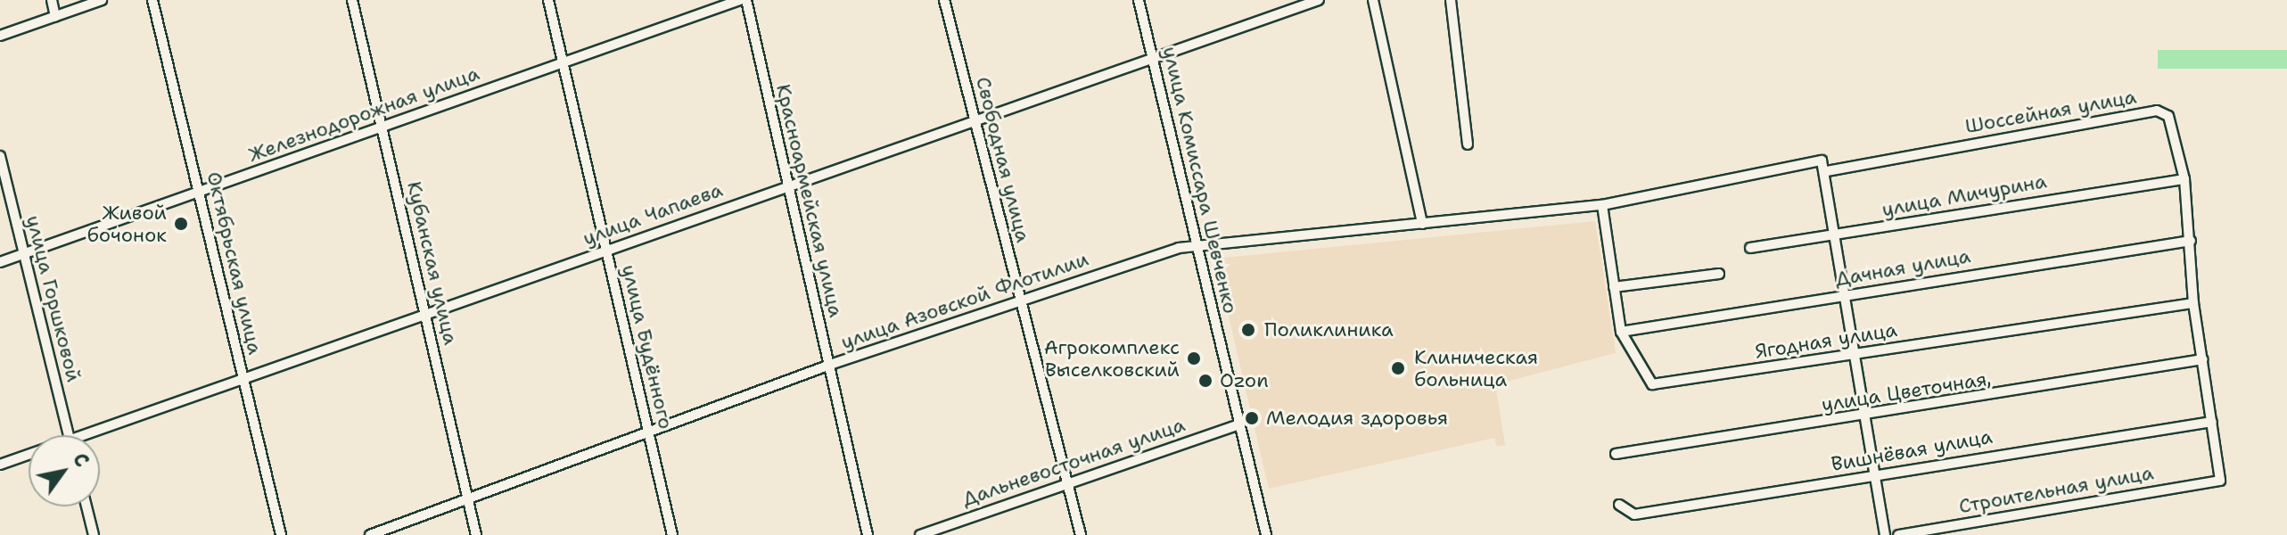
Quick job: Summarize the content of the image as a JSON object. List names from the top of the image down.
{
  "streets": {
    "street": [
      "Шоссейная улица",
      "Железнодорожная улица",
      "Свободная улица",
      "улица Комиссара Шевченко",
      "улица Мичурина",
      "Красноармейская улица",
      "улица Чапаева",
      "Октябрьская улица",
      "Кубанская улица",
      "Дачная улица",
      "улица Горшковой",
      "улица Азовской Флотилии",
      "Ягодная улица",
      "улица Будённого",
      "улица Цветочная,",
      "Вишнёвая улица",
      "Дальневосточная улица",
      "Строительная улица"
    ]
  },
  "crossings": [
    ["Шоссейная улица", "улица Мичурина"],
    ["Шоссейная улица", "Дачная улица"],
    ["Шоссейная улица", "улица Азовской Флотилии"],
    ["Шоссейная улица", "Ягодная улица"],
    ["Шоссейная улица", "улица Цветочная,"],
    ["Шоссейная улица", "Вишнёвая улица"],
    ["Шоссейная улица", "Строительная улица"],
    ["Железнодорожная улица", "Октябрьская улица"],
    ["Железнодорожная улица", "Кубанская улица"],
    ["Железнодорожная улица", "улица Горшковой"],
    ["Железнодорожная улица", "улица Будённого"],
    ["Свободная улица", "улица Чапаева"],
    ["Свободная улица", "улица Азовской Флотилии"],
    ["Свободная улица", "Дальневосточная улица"],
    ["улица Комиссара Шевченко", "улица Чапаева"],
    ["улица Комиссара Шевченко", "улица Азовской Флотилии"],
    ["улица Комиссара Шевченко", "Дальневосточная улица"],
    ["Красноармейская улица", "улица Чапаева"],
    ["Красноармейская улица", "улица Азовской Флотилии"],
    ["улица Чапаева", "Октябрьская улица"],
    ["улица Чапаева", "Кубанская улица"],
    ["улица Чапаева", "улица Будённого"],
    ["Кубанская улица", "улица Азовской Флотилии"],
    ["Дачная улица", "Ягодная улица"],
    ["улица Азовской Флотилии", "Ягодная улица"],
    ["улица Азовской Флотилии", "улица Будённого"]
  ],
  "places": [
    "Живой бочонок",
    "Поликлиника",
    "Агрокомплекс Выселковский",
    "Клиническая больница",
    "Ozon",
    "Мелодия здоровья"
  ],
  "north": "top right"
}
